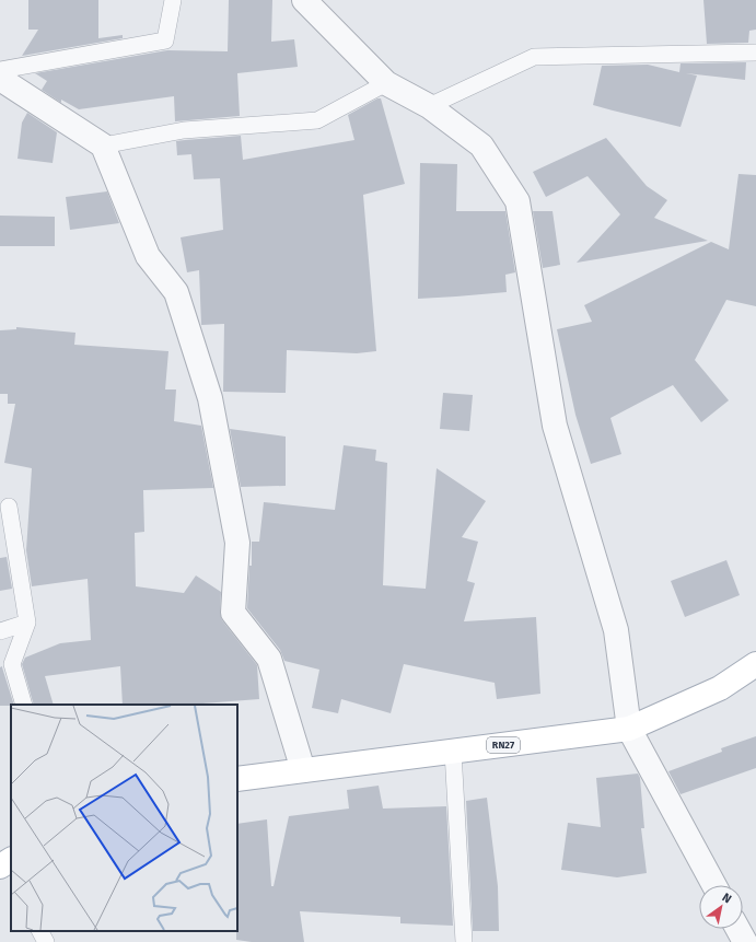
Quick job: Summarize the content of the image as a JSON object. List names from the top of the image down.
{
  "streets": {
    "main road": ["RN27"]
  },
  "north": "top right"
}
